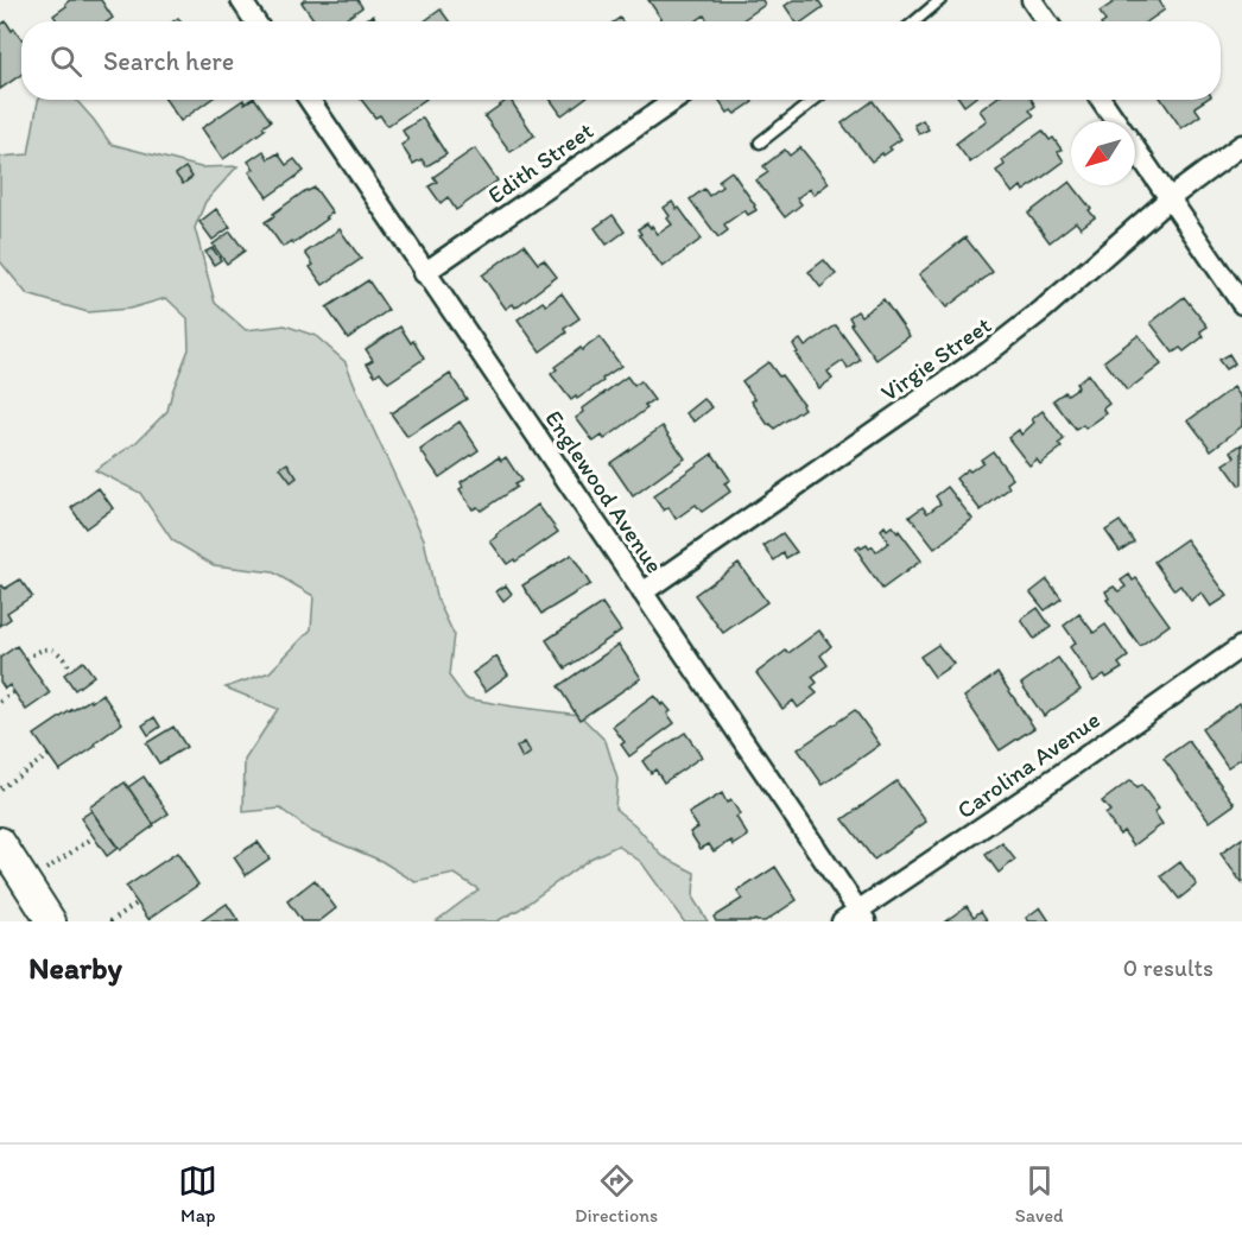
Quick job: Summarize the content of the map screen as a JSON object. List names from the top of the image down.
{
  "streets": {
    "street": [
      "Edith Street",
      "Virgie Street",
      "Englewood Avenue",
      "Carolina Avenue"
    ]
  },
  "crossings": [
    ["Edith Street", "Englewood Avenue"],
    ["Virgie Street", "Englewood Avenue"],
    ["Englewood Avenue", "Carolina Avenue"]
  ],
  "north": "bottom left",
  "page": {
    "search": "Search here",
    "heading": ["Nearby", "0 results"],
    "nav": ["Map", "Directions", "Saved"]
  }
}
